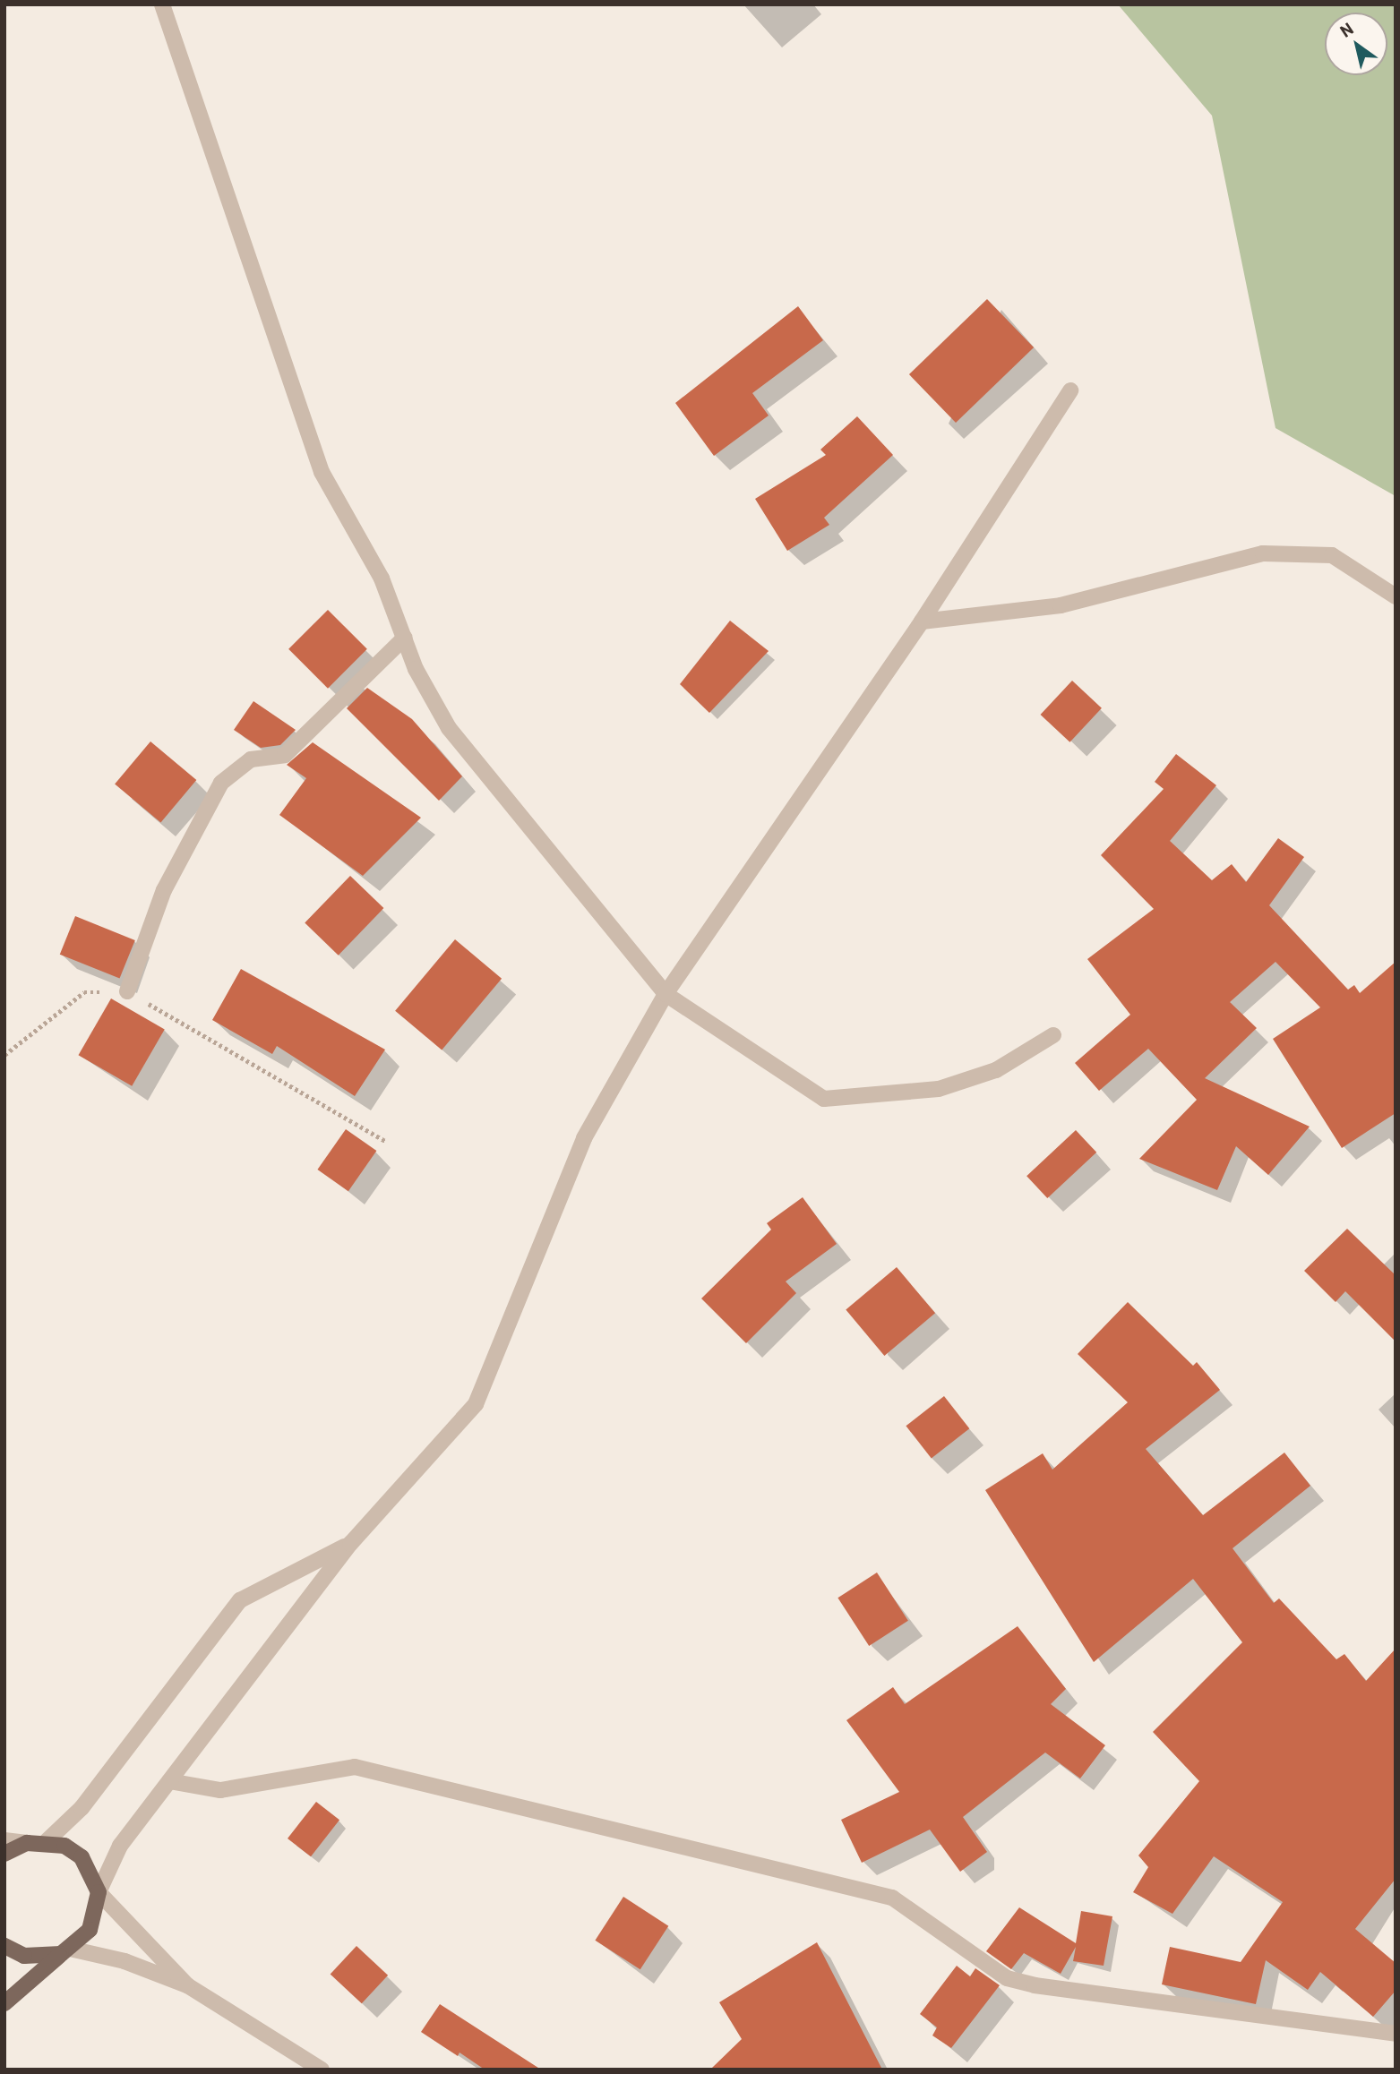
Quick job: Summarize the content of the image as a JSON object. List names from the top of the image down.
{
  "north": "top left"
}
